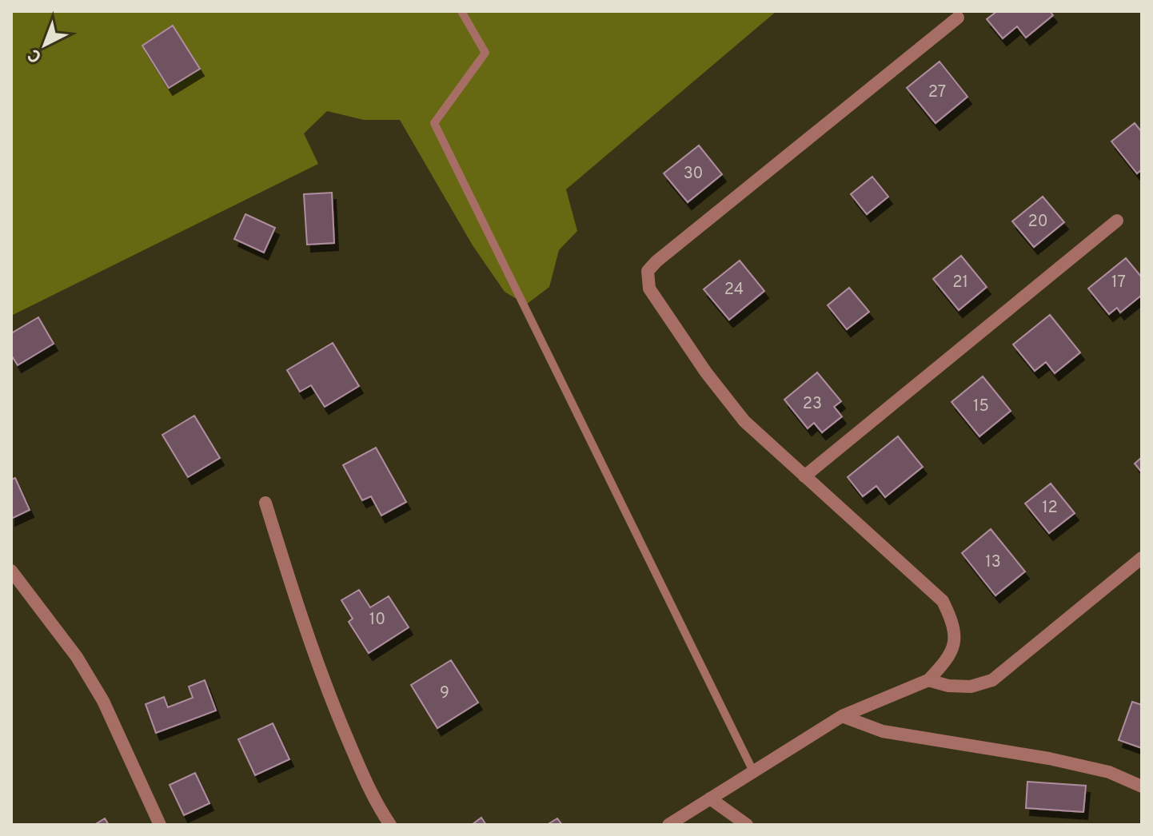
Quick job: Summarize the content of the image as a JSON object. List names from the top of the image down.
{
  "house_numbers": [
    "27",
    "30",
    "20",
    "21",
    "17",
    "24",
    "23",
    "15",
    "12",
    "13",
    "10",
    "9"
  ],
  "north": "bottom left"
}
